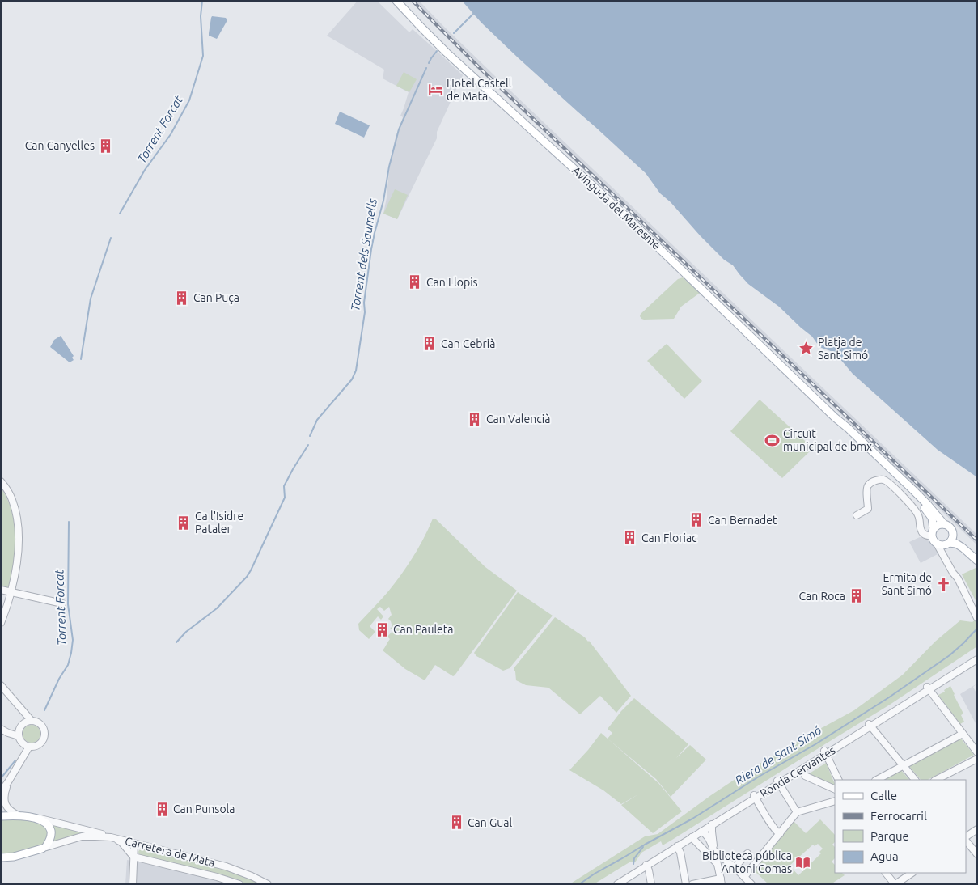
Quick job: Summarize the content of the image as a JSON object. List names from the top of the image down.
{
  "streets": {
    "main road": ["Avinguda del Maresme"],
    "street": ["Ronda Cervantes", "Carretera de Mata"]
  },
  "water": ["Torrent Forcat", "Torrent dels Saumells", "Riera de Sant Simó"],
  "places": {
    "hotel": ["Hotel Castell de Mata"],
    "building": [
      "Can Canyelles",
      "Can Llopis",
      "Can Puça",
      "Can Cebrià",
      "Can Valencià",
      "Can Bernadet",
      "Ca l'Isidre Pataler",
      "Can Floriac",
      "Can Roca",
      "Can Pauleta",
      "Can Punsola",
      "Can Gual"
    ],
    "place": ["Platja de Sant Simó"],
    "sports": ["Circuït municipal de bmx"],
    "church": ["Ermita de Sant Simó"],
    "library": ["Biblioteca pública Antoni Comas"]
  },
  "legend": [
    "Calle",
    "Ferrocarril",
    "Parque",
    "Agua"
  ]
}
